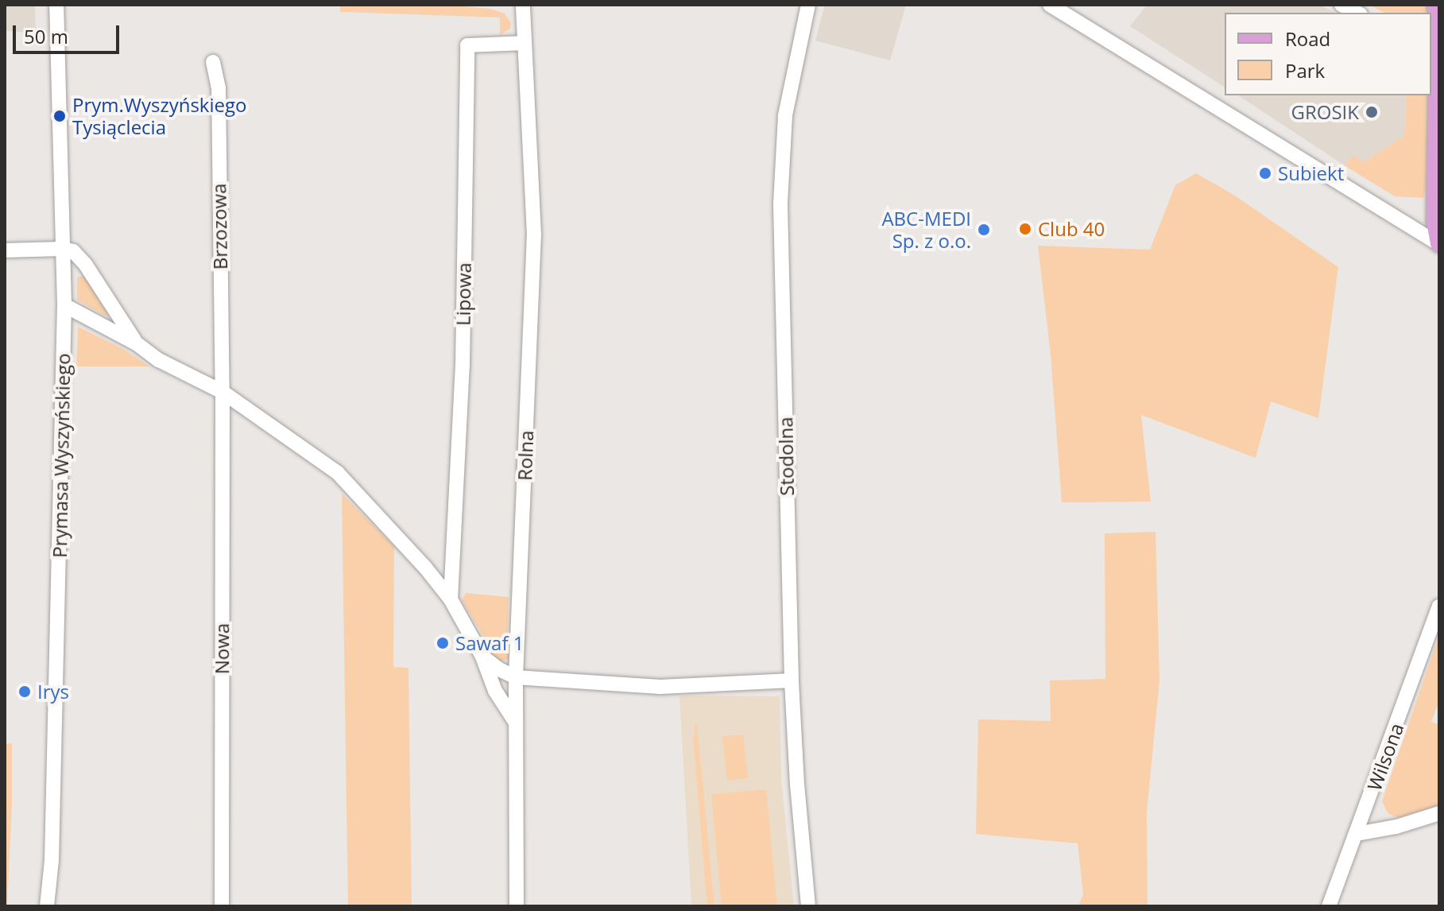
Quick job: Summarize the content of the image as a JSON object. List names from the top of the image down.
{
  "streets": {
    "street": [
      "Brzozowa",
      "Lipowa",
      "Prymasa Wyszyńskiego",
      "Rolna",
      "Stodolna",
      "Nowa",
      "Wilsona"
    ]
  },
  "crossings": [
    ["Brzozowa", "Nowa"],
    ["Lipowa", "Rolna"]
  ],
  "places": [
    "GROSIK",
    "Prym.Wyszyńskiego Tysiąclecia",
    "Subiekt",
    "Club 40",
    "ABC-MEDI Sp. z o.o.",
    "Sawaf 1",
    "Irys"
  ],
  "legend": ["Road", "Park"],
  "scale_bar": "50 m"
}
